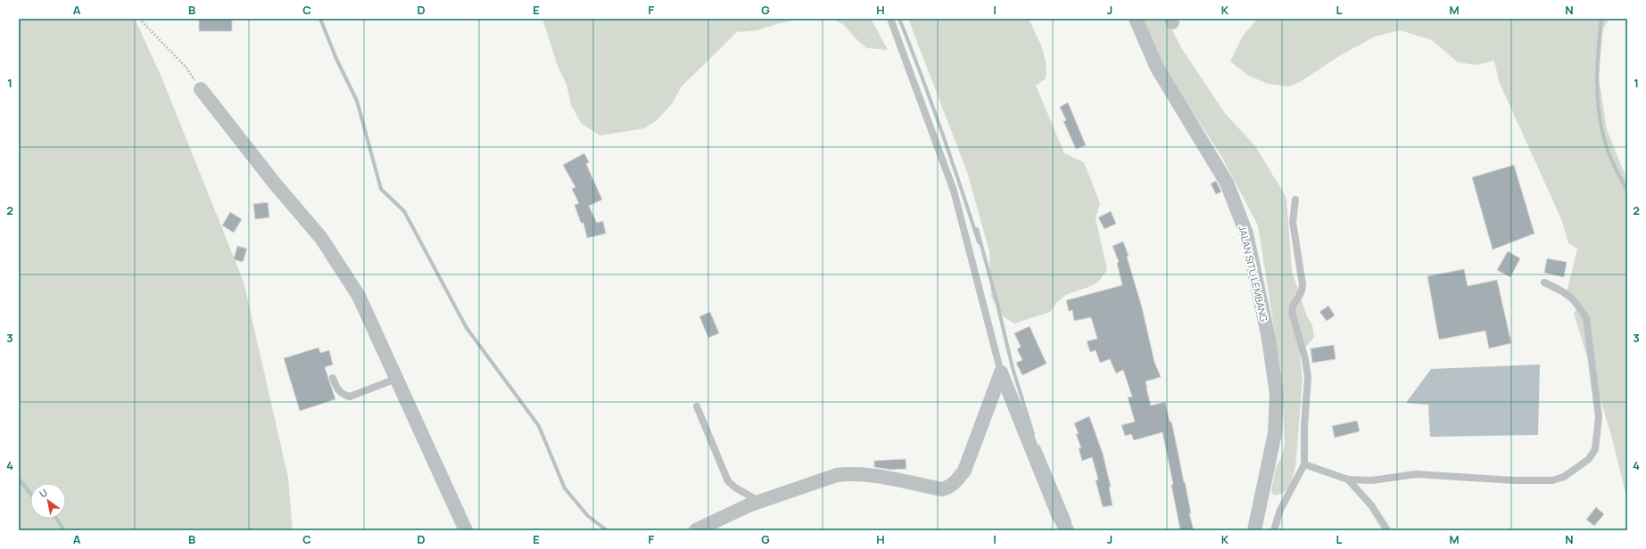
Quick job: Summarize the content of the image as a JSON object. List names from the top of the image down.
{
  "streets": {
    "street": ["JALAN SITU LEMBANG"]
  },
  "north": "top left",
  "grid": {
    "columns": [
      "A",
      "B",
      "C",
      "D",
      "E",
      "F",
      "G",
      "H",
      "I",
      "J",
      "K",
      "L",
      "M",
      "N"
    ],
    "rows": [
      "1",
      "2",
      "3",
      "4"
    ]
  }
}
